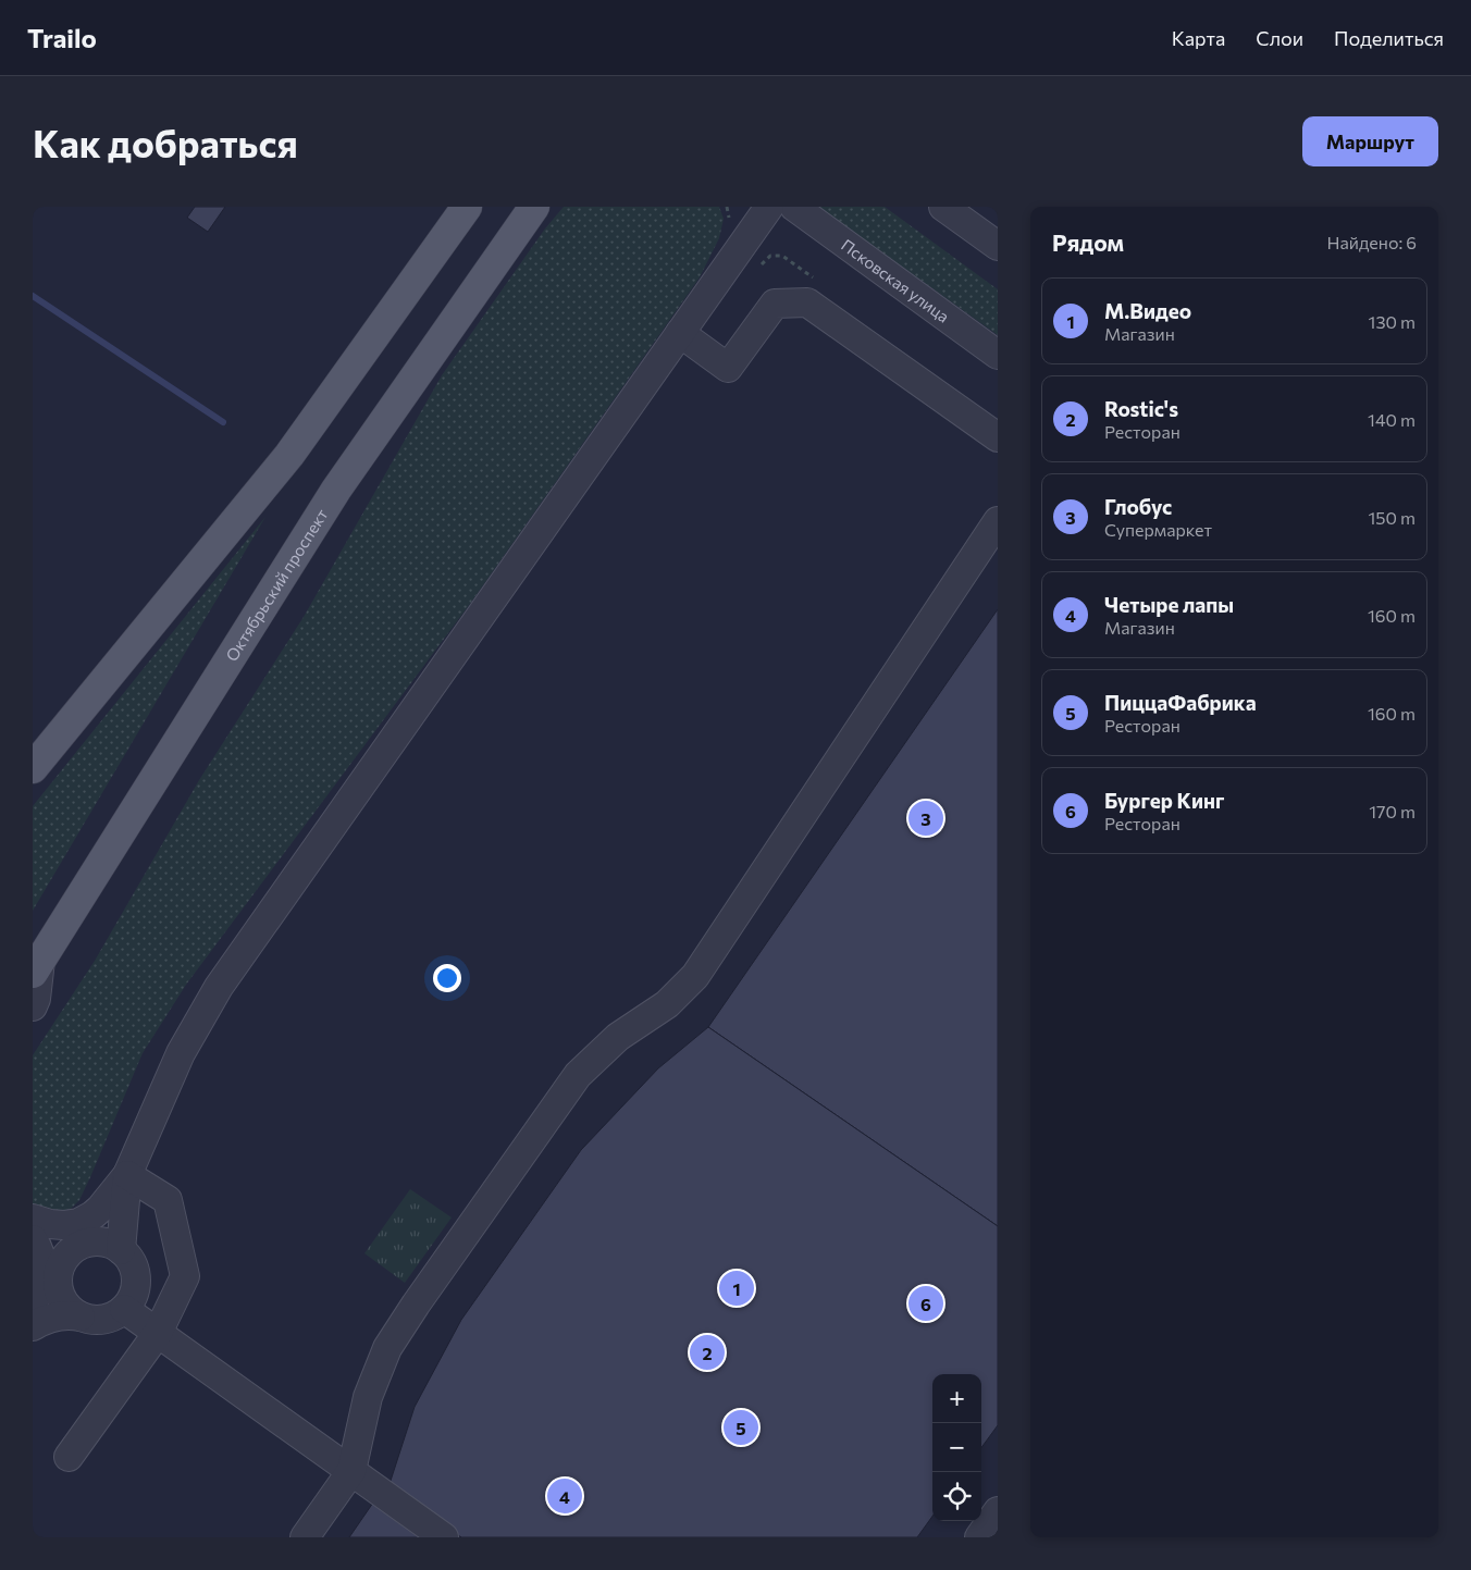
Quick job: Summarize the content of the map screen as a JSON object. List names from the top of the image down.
{
  "streets": {
    "main road": ["Октябрьский проспект"],
    "street": ["Псковская улица"]
  },
  "page": {
    "header": "Trailo",
    "nav": ["Карта", "Слои", "Поделиться"],
    "buttons": "Маршрут",
    "title": "Как добраться",
    "heading": ["Рядом", "Найдено: 6"],
    "list": [
      {
        "mark": "1",
        "name": "М.Видео",
        "note": "Магазин",
        "value": "130 m"
      },
      {
        "mark": "2",
        "name": "Rostic's",
        "note": "Ресторан",
        "value": "140 m"
      },
      {
        "mark": "3",
        "name": "Глобус",
        "note": "Супермаркет",
        "value": "150 m"
      },
      {
        "mark": "4",
        "name": "Четыре лапы",
        "note": "Магазин",
        "value": "160 m"
      },
      {
        "mark": "5",
        "name": "ПиццаФабрика",
        "note": "Ресторан",
        "value": "160 m"
      },
      {
        "mark": "6",
        "name": "Бургер Кинг",
        "note": "Ресторан",
        "value": "170 m"
      }
    ],
    "pins": [
      "3",
      "1",
      "6",
      "2",
      "5",
      "4"
    ],
    "map_buttons": ["+", "−"]
  }
}
